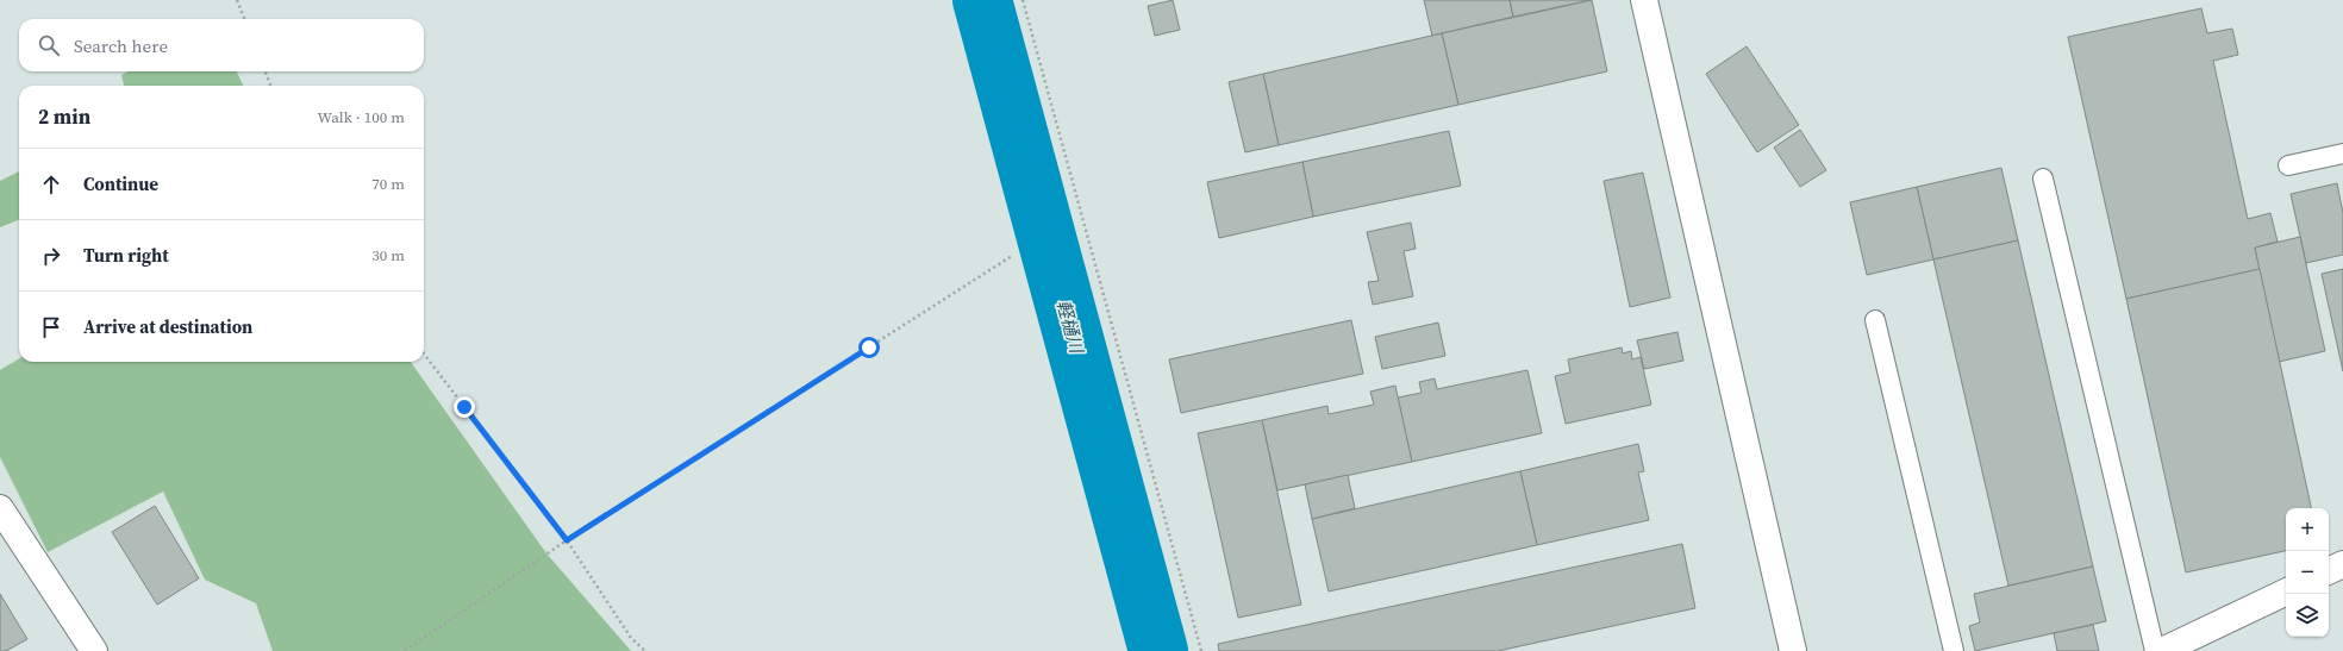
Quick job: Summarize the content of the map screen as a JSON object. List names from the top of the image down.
{
  "water": ["軽樋川"],
  "page": {
    "search": "Search here",
    "heading": ["2 min", "Walk · 100 m"],
    "list": [
      ["Continue", "70 m"],
      ["Turn right", "30 m"],
      "Arrive at destination"
    ],
    "map_buttons": ["+", "−"]
  }
}
